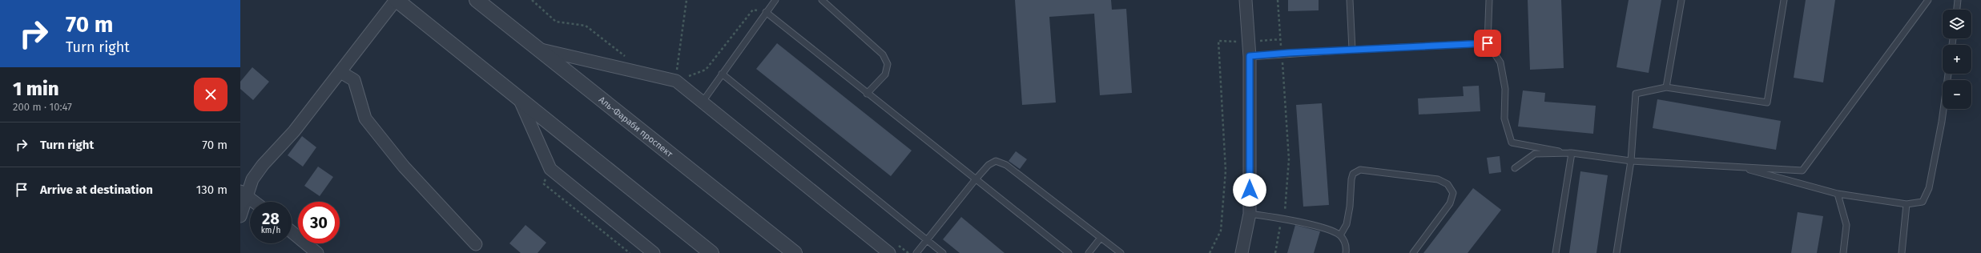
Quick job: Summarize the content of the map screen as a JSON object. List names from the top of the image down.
{
  "streets": {
    "street": ["Аль-Фараби проспект"]
  },
  "page": {
    "turn": ["70 m", "Turn right"],
    "map_buttons": ["+", "−"],
    "heading": ["1 min", "200 m · 10:47"],
    "list": [
      {
        "name": "Turn right",
        "value": "70 m"
      },
      {
        "name": "Arrive at destination",
        "value": "130 m"
      }
    ],
    "speed": "28 km/h",
    "limit": "30"
  }
}
